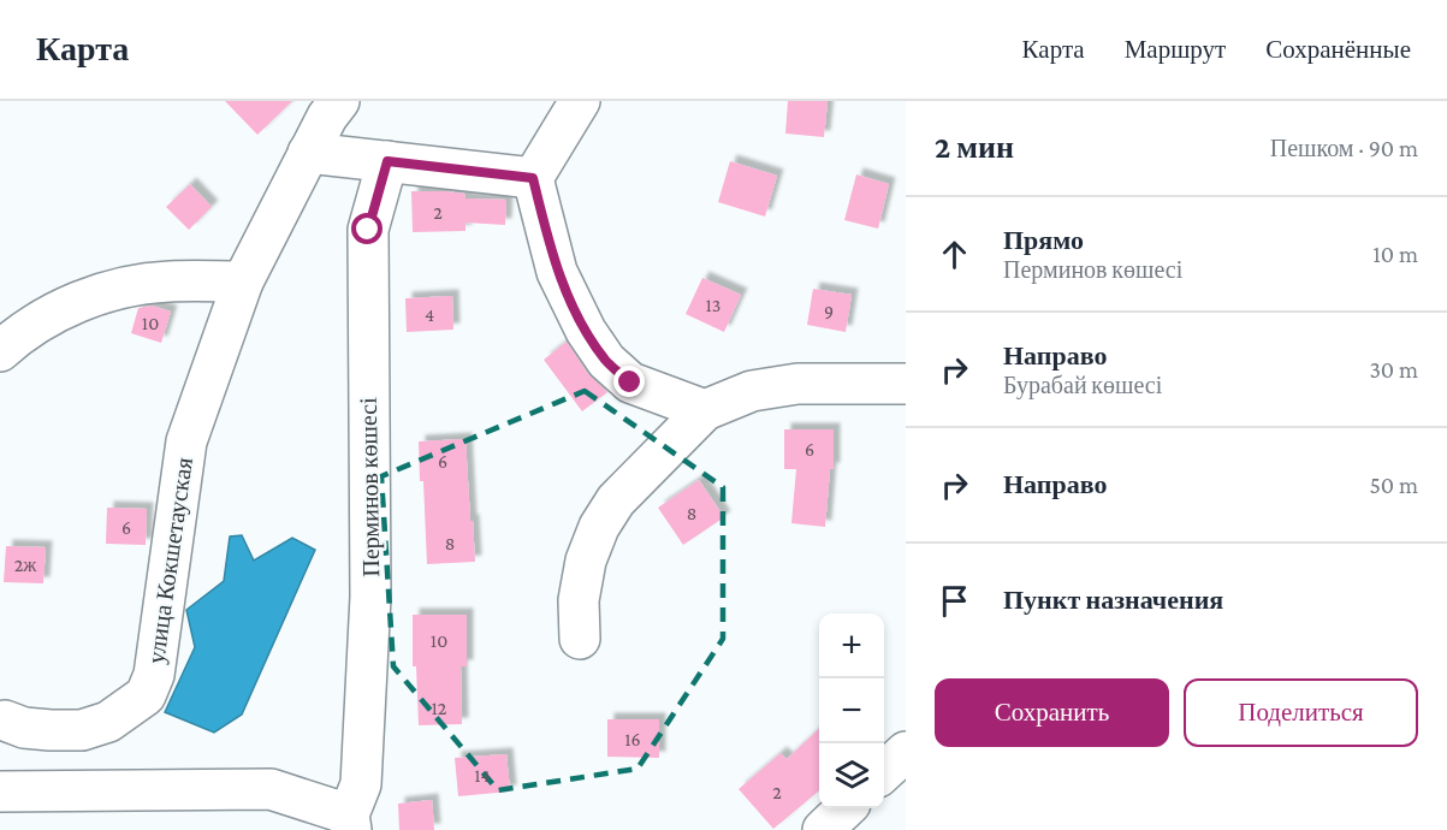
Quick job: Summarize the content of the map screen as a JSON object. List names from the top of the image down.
{
  "streets": {
    "street": ["Перминов көшесі", "улица Кокшетауская"]
  },
  "house_numbers": [
    "2",
    "13",
    "9",
    "4",
    "10",
    "6",
    "6",
    "8",
    "6",
    "8",
    "2ж",
    "10",
    "12",
    "16",
    "14",
    "2"
  ],
  "page": {
    "header": "Карта",
    "nav": ["Карта", "Маршрут", "Сохранённые"],
    "heading": ["2 мин", "Пешком · 90 m"],
    "list": [
      ["Прямо", "Перминов көшесі", "10 m"],
      ["Направо", "Бурабай көшесі", "30 m"],
      ["Направо", "50 m"],
      "Пункт назначения"
    ],
    "map_buttons": ["+", "−"],
    "buttons": ["Сохранить", "Поделиться"]
  }
}
